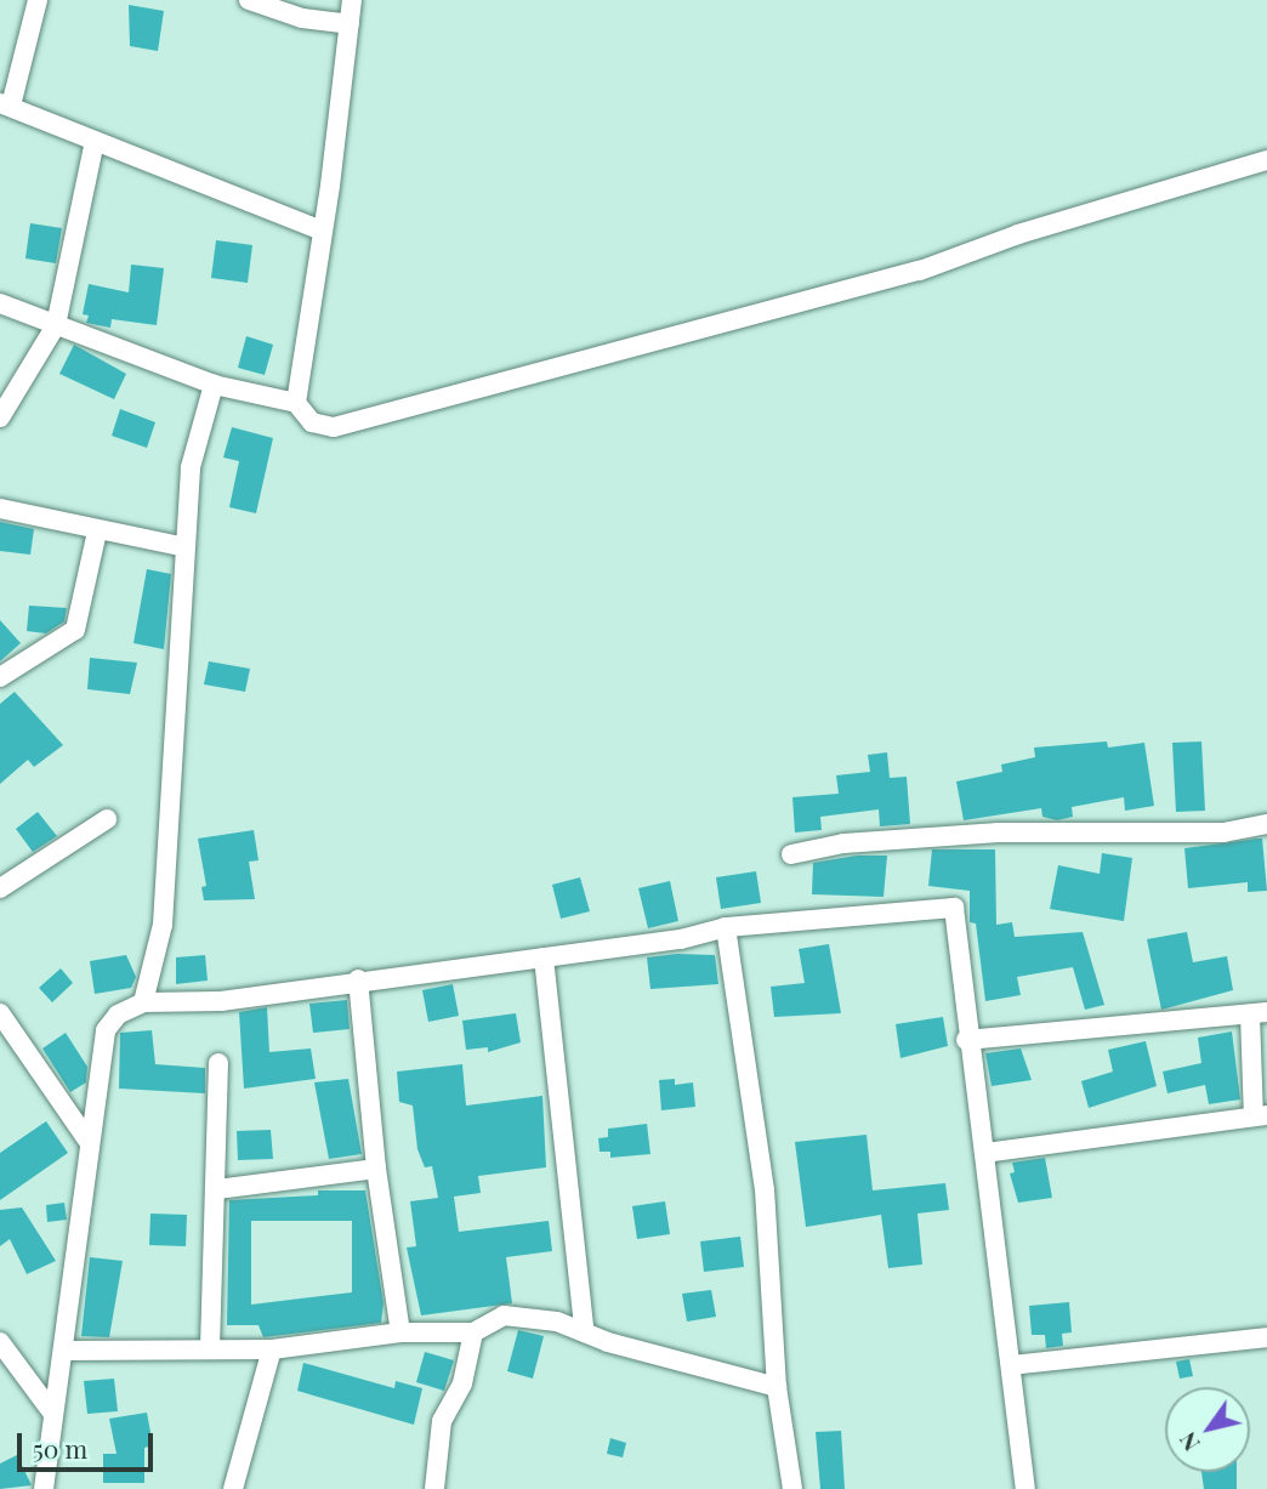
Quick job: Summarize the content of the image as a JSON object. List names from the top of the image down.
{
  "scale_bar": "50 m",
  "north": "bottom left"
}
